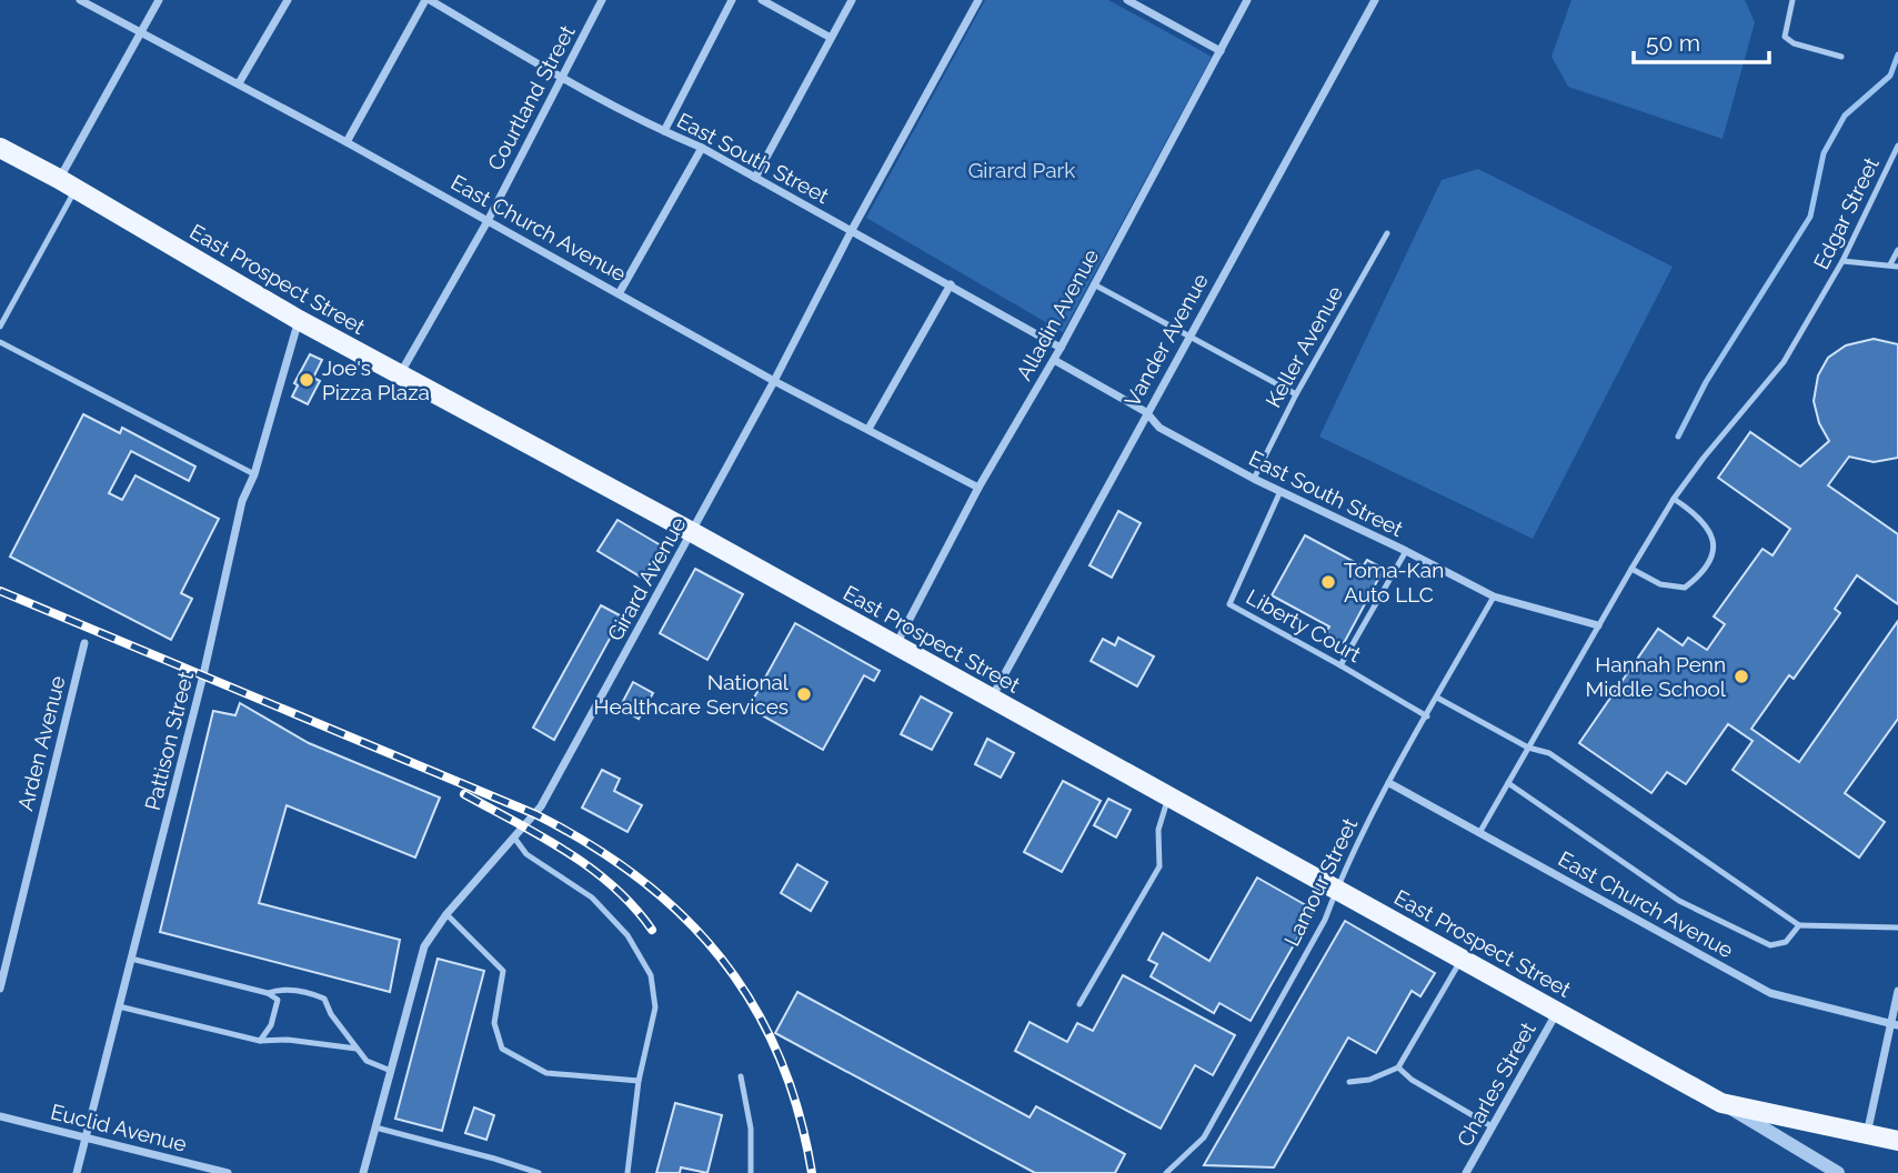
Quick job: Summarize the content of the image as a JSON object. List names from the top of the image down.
{
  "streets": {
    "main road": ["East Prospect Street"],
    "street": [
      "Courtland Street",
      "East South Street",
      "East Church Avenue",
      "Alladin Avenue",
      "Vander Avenue",
      "Girard Avenue",
      "Pattison Street",
      "Arden Avenue",
      "Charles Street",
      "Euclid Avenue"
    ],
    "lane": [
      "Edgar Street",
      "Keller Avenue",
      "Liberty Court",
      "Lamour Street"
    ]
  },
  "crossings": [
    ["Courtland Street", "East South Street"],
    ["Courtland Street", "East Church Avenue"],
    ["Courtland Street", "East Prospect Street"],
    ["East South Street", "Edgar Street"],
    ["East South Street", "Alladin Avenue"],
    ["East South Street", "Vander Avenue"],
    ["East South Street", "Keller Avenue"],
    ["East South Street", "Girard Avenue"],
    ["East South Street", "Liberty Court"],
    ["East South Street", "Lamour Street"],
    ["Edgar Street", "East Church Avenue"],
    ["East Church Avenue", "Alladin Avenue"],
    ["East Church Avenue", "Girard Avenue"],
    ["East Church Avenue", "Lamour Street"],
    ["East Prospect Street", "Alladin Avenue"],
    ["East Prospect Street", "Vander Avenue"],
    ["East Prospect Street", "Girard Avenue"],
    ["East Prospect Street", "Pattison Street"],
    ["East Prospect Street", "Lamour Street"],
    ["East Prospect Street", "Charles Street"],
    ["Liberty Court", "Lamour Street"],
    ["Pattison Street", "Euclid Avenue"]
  ],
  "parks": ["Girard Park"],
  "places": [
    "Joe's Pizza Plaza",
    "Toma-Kan Auto LLC",
    "Hannah Penn Middle School",
    "National Healthcare Services"
  ],
  "scale_bar": "50 m"
}
